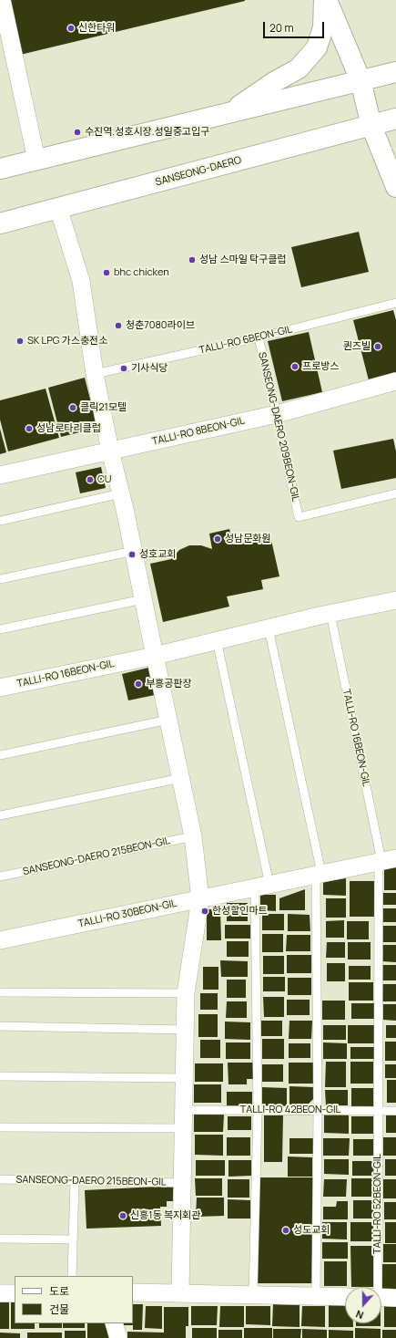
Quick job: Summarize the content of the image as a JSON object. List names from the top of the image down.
{
  "streets": {
    "main road": ["SANSEONG-DAERO"],
    "street": [
      "TALLI-RO 8BEON-GIL",
      "TALLI-RO 16BEON-GIL",
      "TALLI-RO 30BEON-GIL",
      "TALLI-RO 52BEON-GIL"
    ],
    "lane": [
      "TALLI-RO 6BEON-GIL",
      "SANSEONG-DAERO 209BEON-GIL",
      "SANSEONG-DAERO 215BEON-GIL",
      "TALLI-RO 42BEON-GIL"
    ]
  },
  "crossings": [
    ["TALLI-RO 6BEON-GIL", "SANSEONG-DAERO 209BEON-GIL"],
    ["SANSEONG-DAERO 209BEON-GIL", "TALLI-RO 8BEON-GIL"],
    ["TALLI-RO 16BEON-GIL", "TALLI-RO 30BEON-GIL"],
    ["TALLI-RO 42BEON-GIL", "TALLI-RO 52BEON-GIL"]
  ],
  "places": [
    "신한타워",
    "수진역.성호시장.성일중고입구",
    "성남 스마일 탁구클럽",
    "bhc chicken",
    "청춘7080라이브",
    "SK LPG 가스충전소",
    "퀸즈빌",
    "프로방스",
    "기사식당",
    "클릭21모텔",
    "성남로타리클럽",
    "CU",
    "성남문화원",
    "성호교회",
    "부흥공판장",
    "한성할인마트",
    "신흥1동 복지회관",
    "성도교회"
  ],
  "legend": ["도로", "건물"],
  "scale_bar": "20 m",
  "north": "bottom"
}
